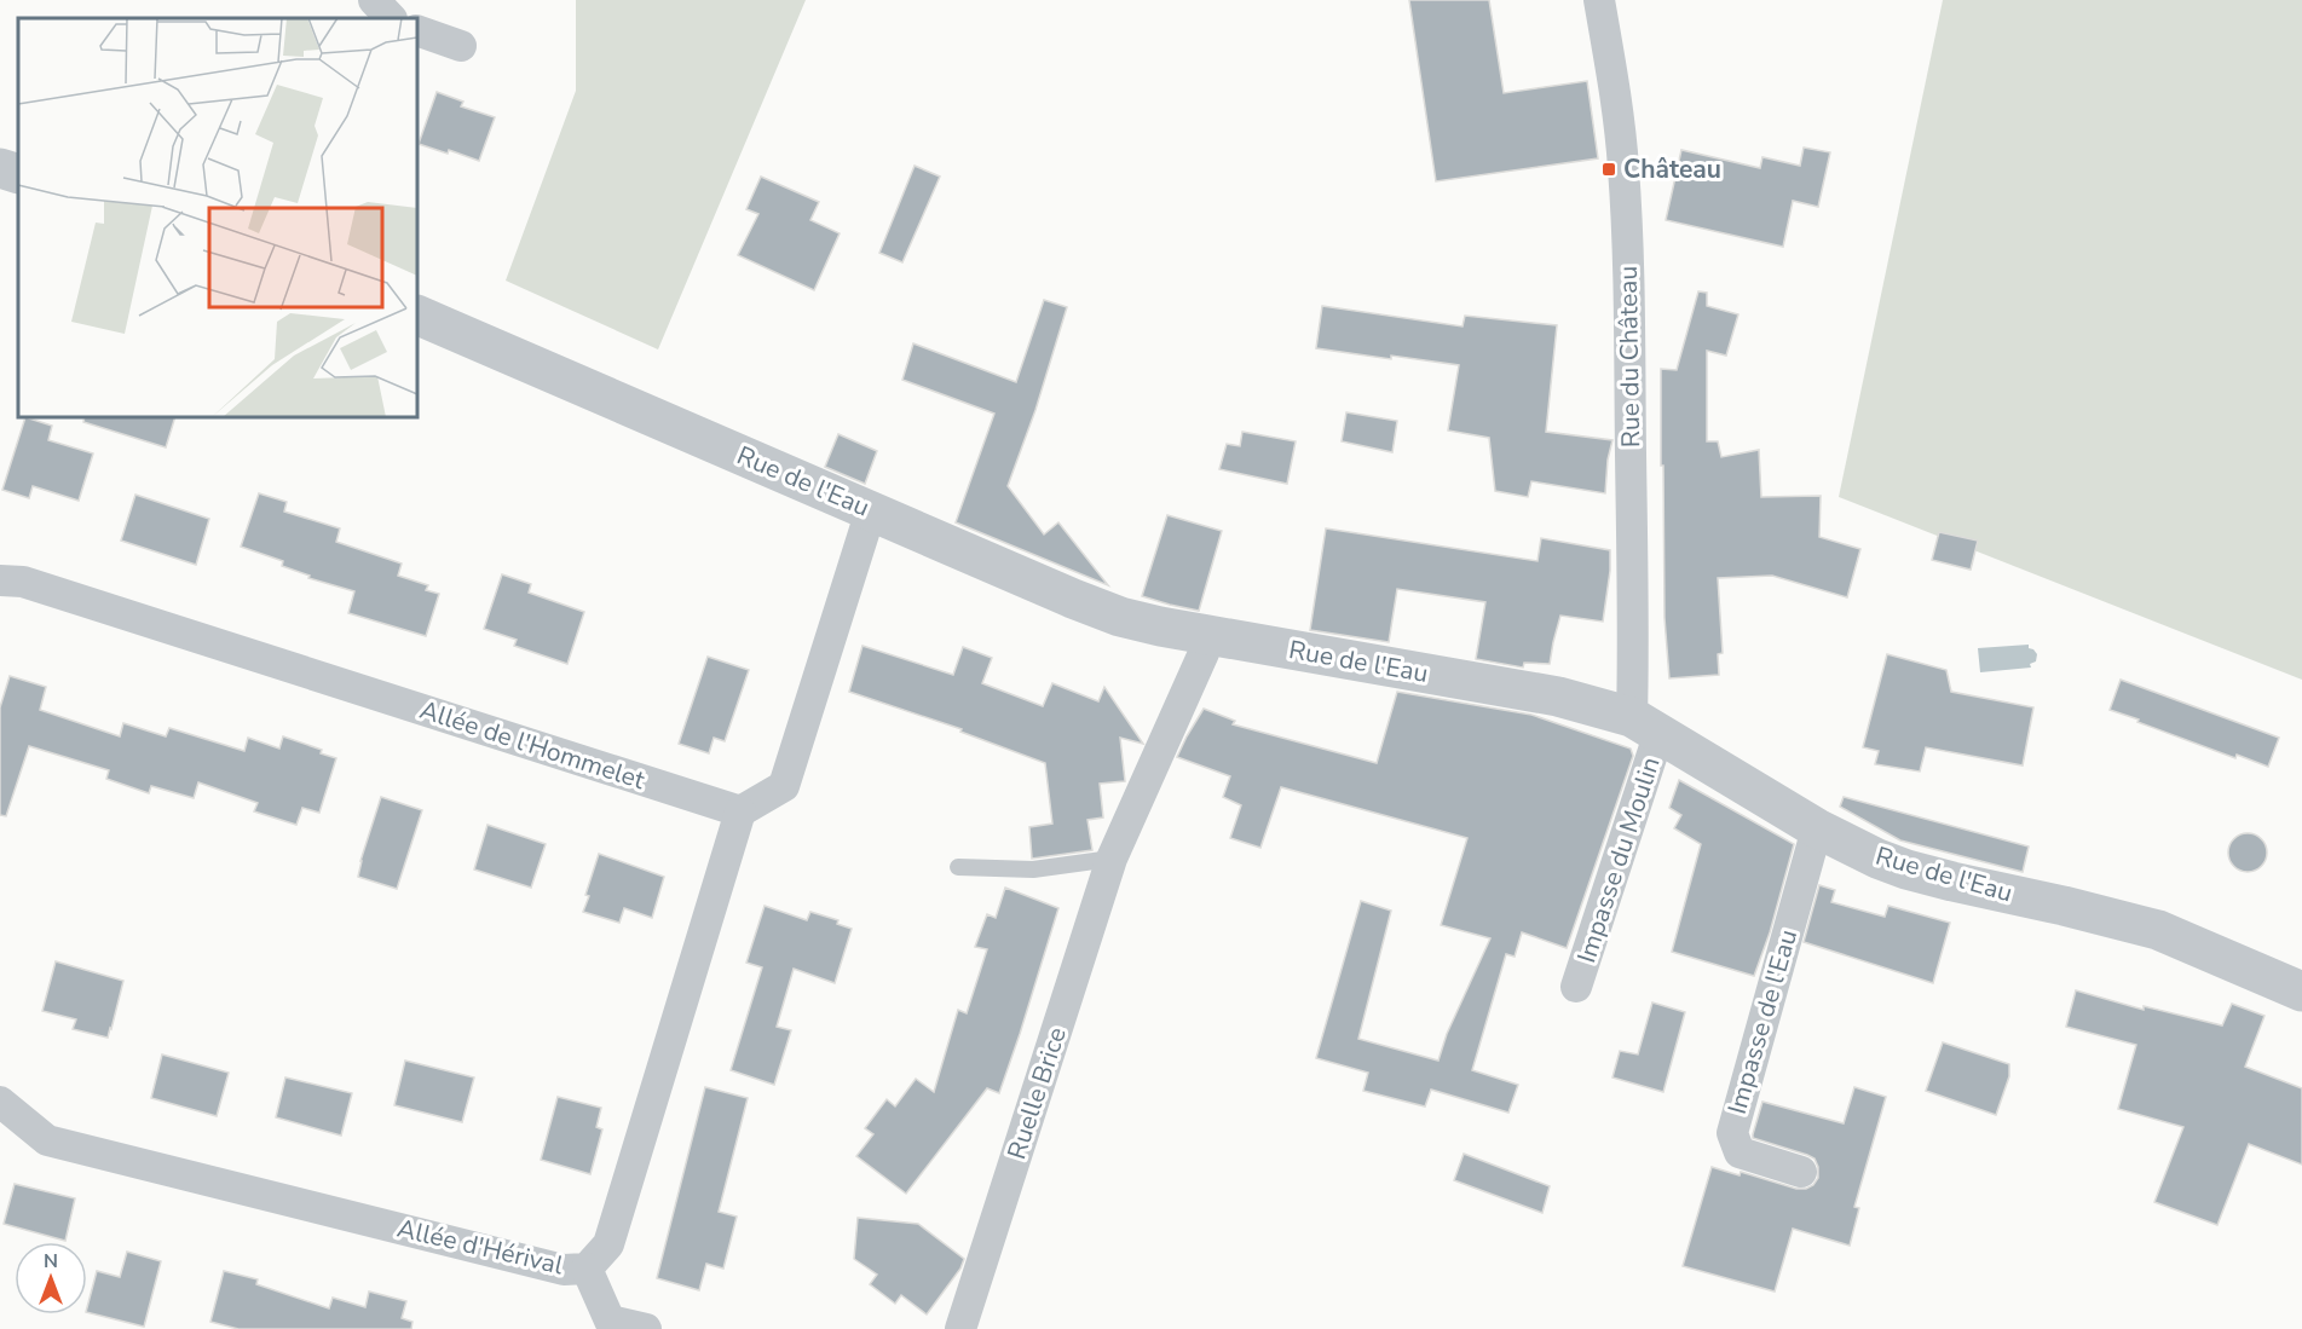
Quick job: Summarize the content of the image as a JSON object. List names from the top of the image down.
{
  "streets": {
    "street": [
      "Rue du Château",
      "Rue de l'Eau",
      "Allée de l'Hommelet",
      "Impasse du Moulin",
      "Impasse de l'Eau",
      "Ruelle Brice",
      "Allée d'Hérival"
    ]
  },
  "crossings": [
    ["Rue du Château", "Rue de l'Eau"],
    ["Rue du Château", "Impasse du Moulin"],
    ["Rue de l'Eau", "Impasse du Moulin"],
    ["Rue de l'Eau", "Impasse de l'Eau"],
    ["Rue de l'Eau", "Ruelle Brice"],
    ["Allée de l'Hommelet", "Allée d'Hérival"]
  ],
  "places": {
    "transit": ["Château"]
  },
  "north": "top"
}
